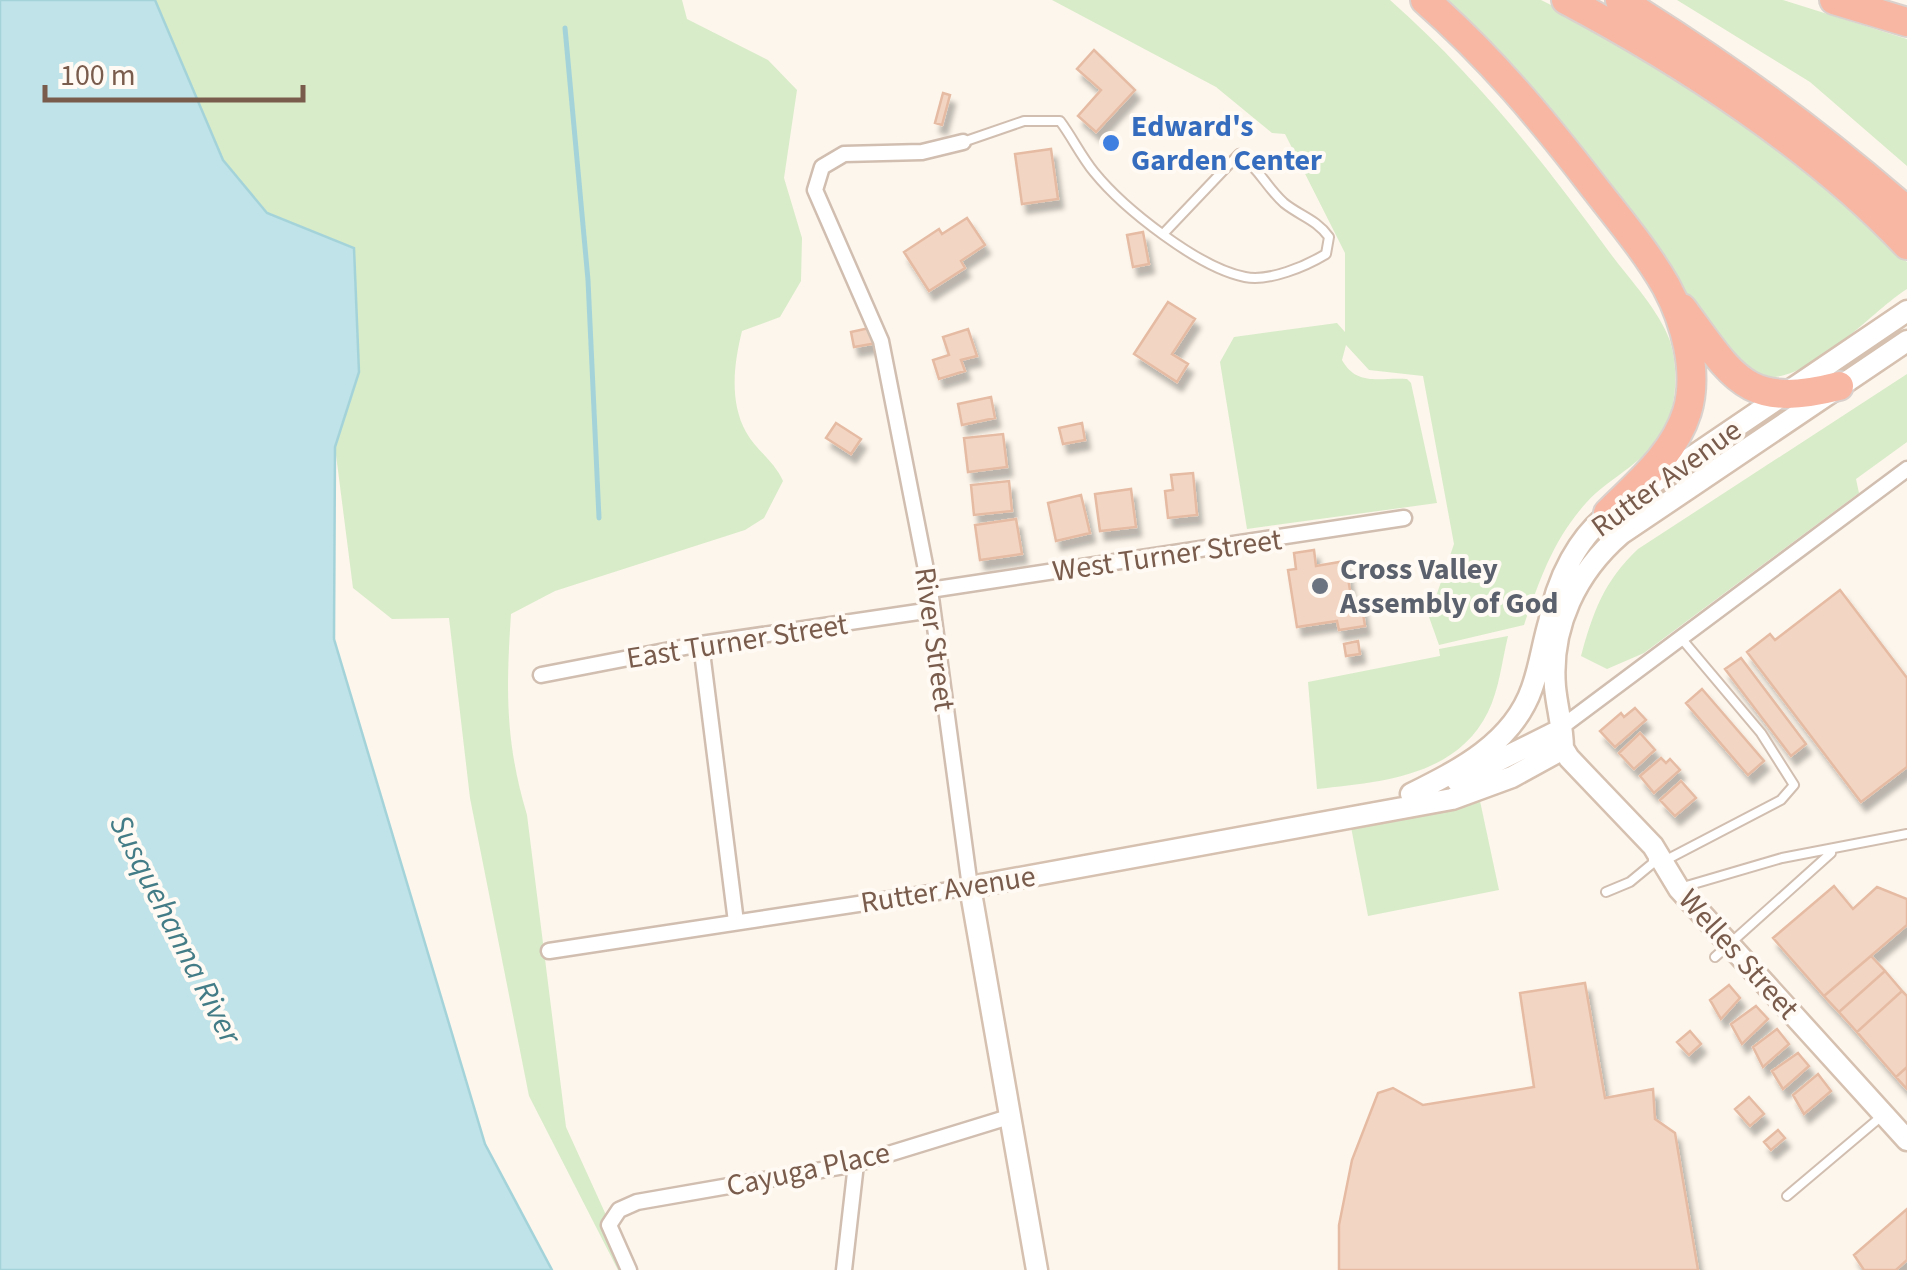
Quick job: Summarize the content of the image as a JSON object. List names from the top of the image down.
{
  "streets": {
    "main road": ["Rutter Avenue", "River Street", "Welles Street"],
    "street": ["West Turner Street", "East Turner Street", "Cayuga Place"]
  },
  "crossings": [
    ["Rutter Avenue", "River Street"],
    ["Rutter Avenue", "Welles Street"],
    ["West Turner Street", "River Street"],
    ["River Street", "East Turner Street"],
    ["River Street", "Cayuga Place"]
  ],
  "water": ["Susquehanna River"],
  "places": ["Edward's Garden Center", "Cross Valley Assembly of God"],
  "scale_bar": "100 m"
}
